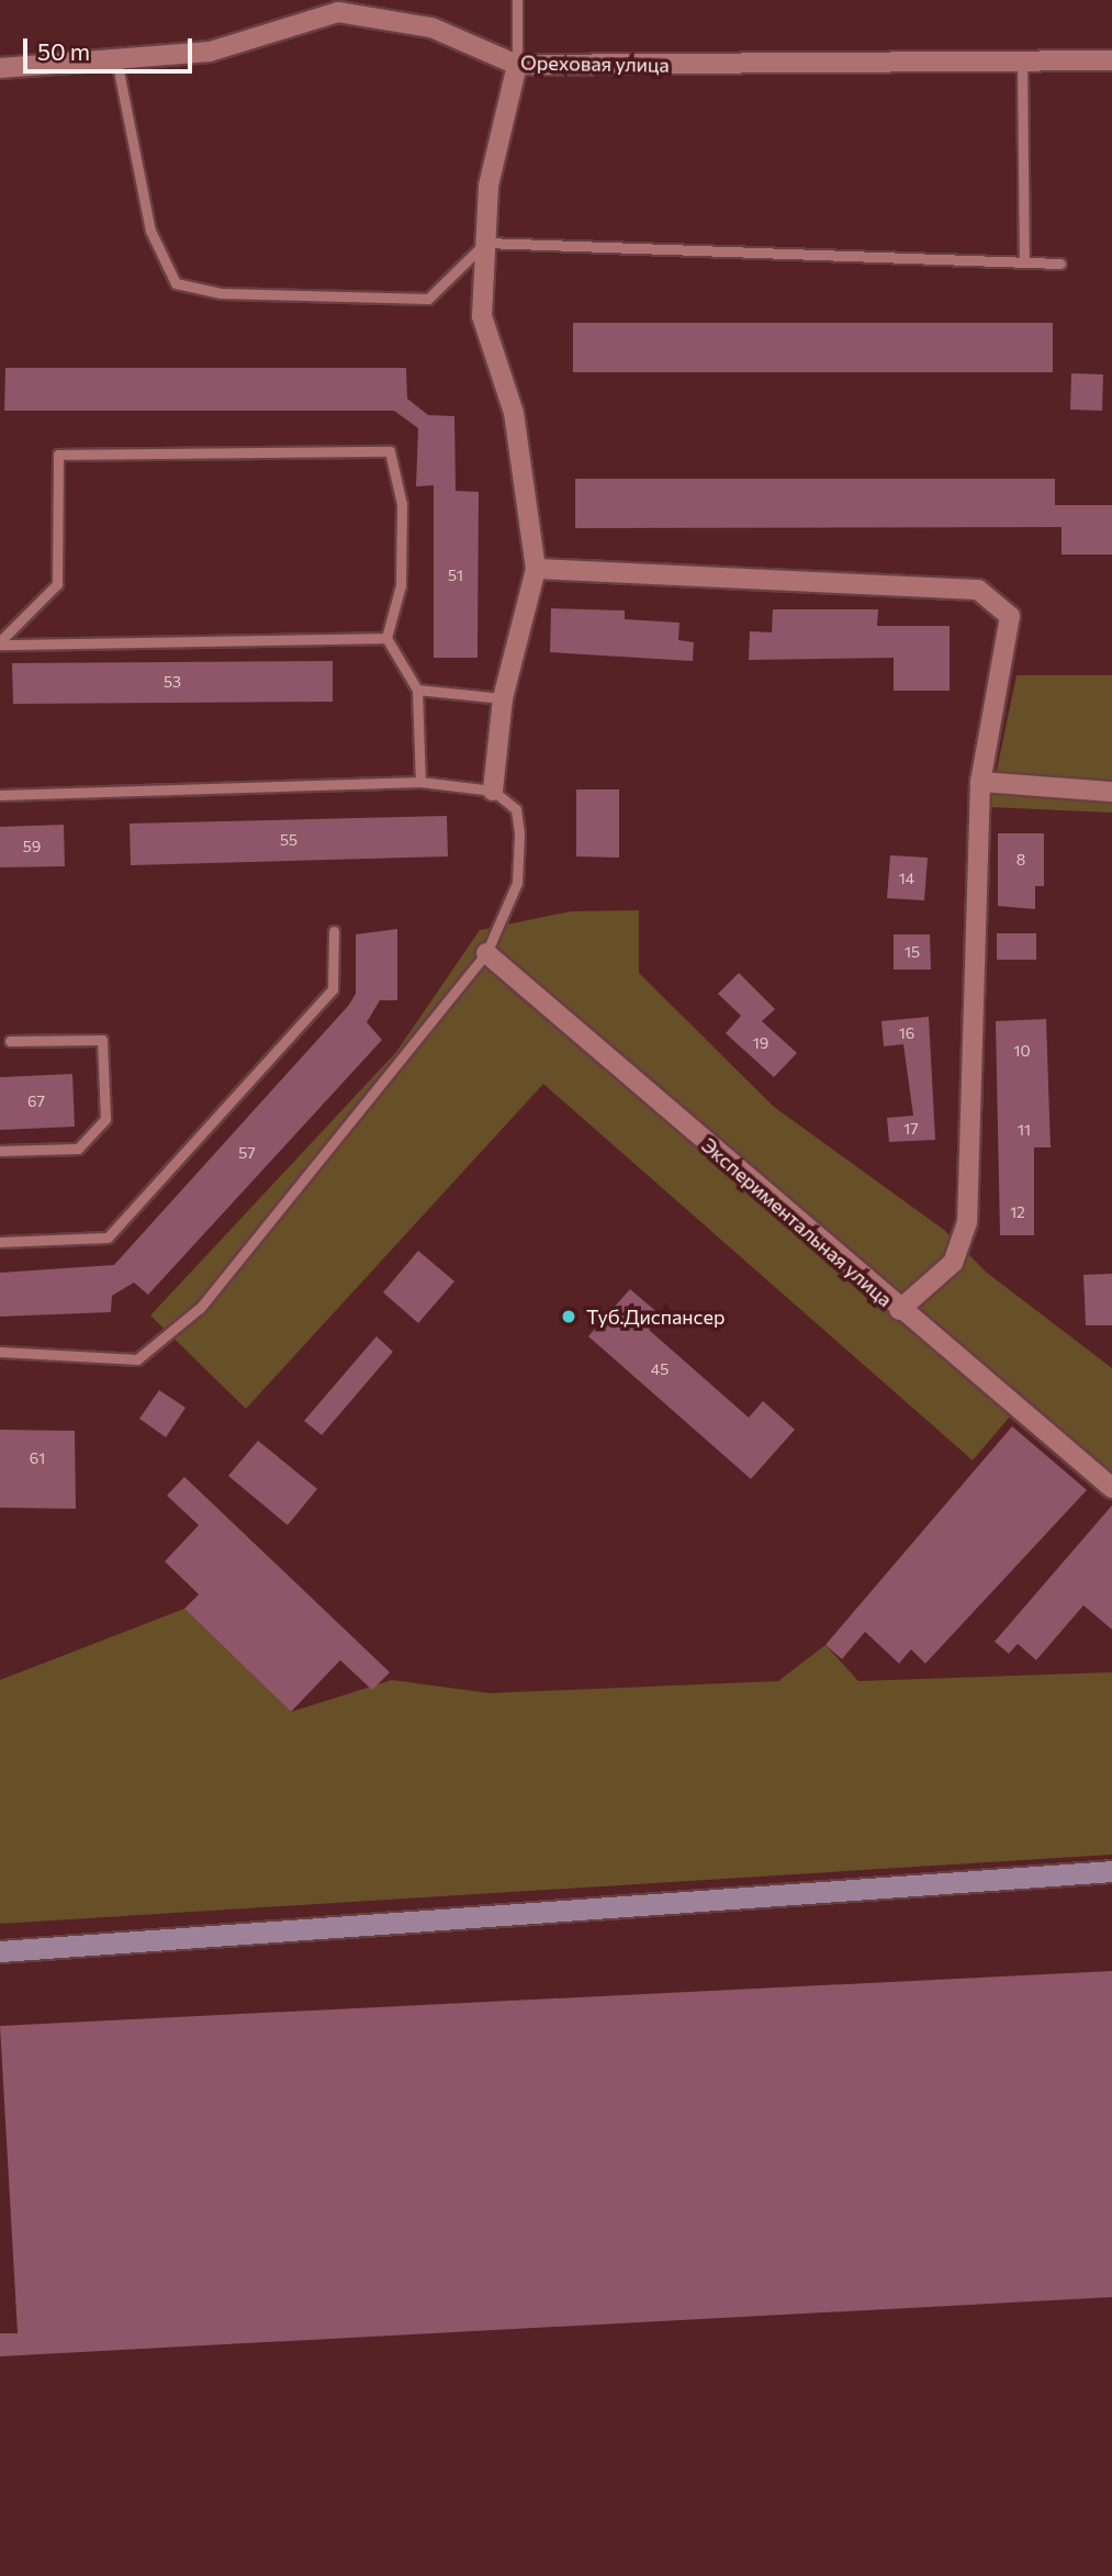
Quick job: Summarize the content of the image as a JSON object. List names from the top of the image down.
{
  "streets": {
    "street": ["Ореховая улица", "Экспериментальная улица"]
  },
  "places": ["Туб.Диспансер"],
  "house_numbers": [
    "51",
    "53",
    "55",
    "59",
    "8",
    "14",
    "15",
    "16",
    "19",
    "10",
    "67",
    "17",
    "11",
    "57",
    "12",
    "45",
    "61"
  ],
  "scale_bar": "50 m"
}
